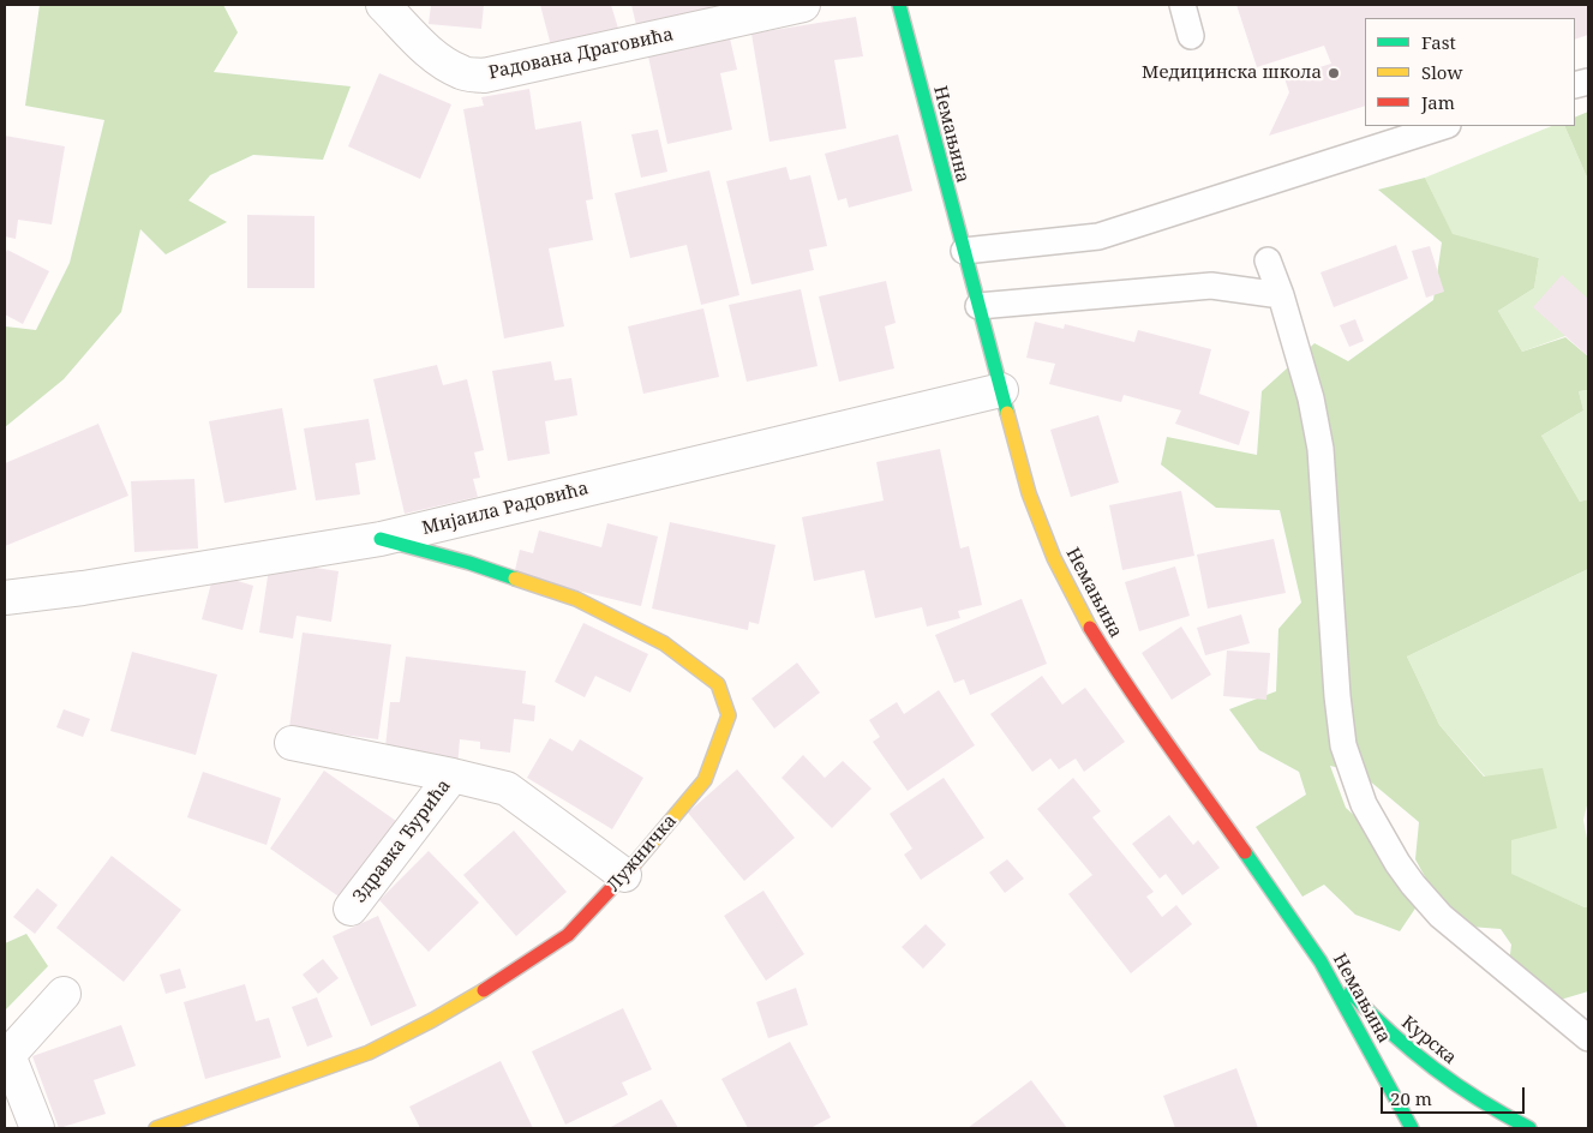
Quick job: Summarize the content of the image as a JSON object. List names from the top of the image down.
{
  "streets": {
    "main road": ["Немањина", "Лужничка", "Курска"],
    "street": ["Радована Драговића", "Мијаила Радовића", "Здравка Ђурића"]
  },
  "crossings": [
    ["Немањина", "Мијаила Радовића"],
    ["Немањина", "Курска"],
    ["Мијаила Радовића", "Лужничка"],
    ["Здравка Ђурића", "Лужничка"]
  ],
  "places": ["Медицинска школа"],
  "legend": ["Fast", "Slow", "Jam"],
  "scale_bar": "20 m"
}
